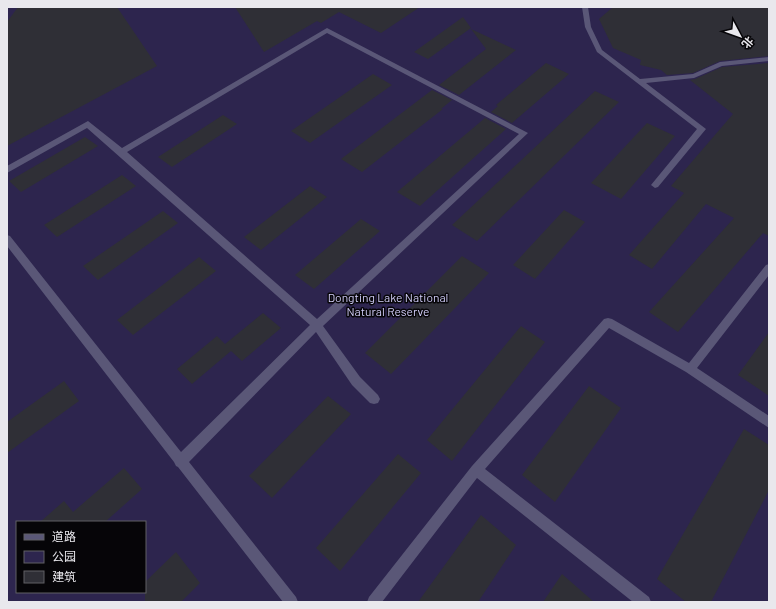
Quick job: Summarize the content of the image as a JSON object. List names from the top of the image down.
{
  "parks": ["Dongting Lake National Natural Reserve"],
  "legend": ["道路", "公园", "建筑"],
  "north": "bottom right"
}
